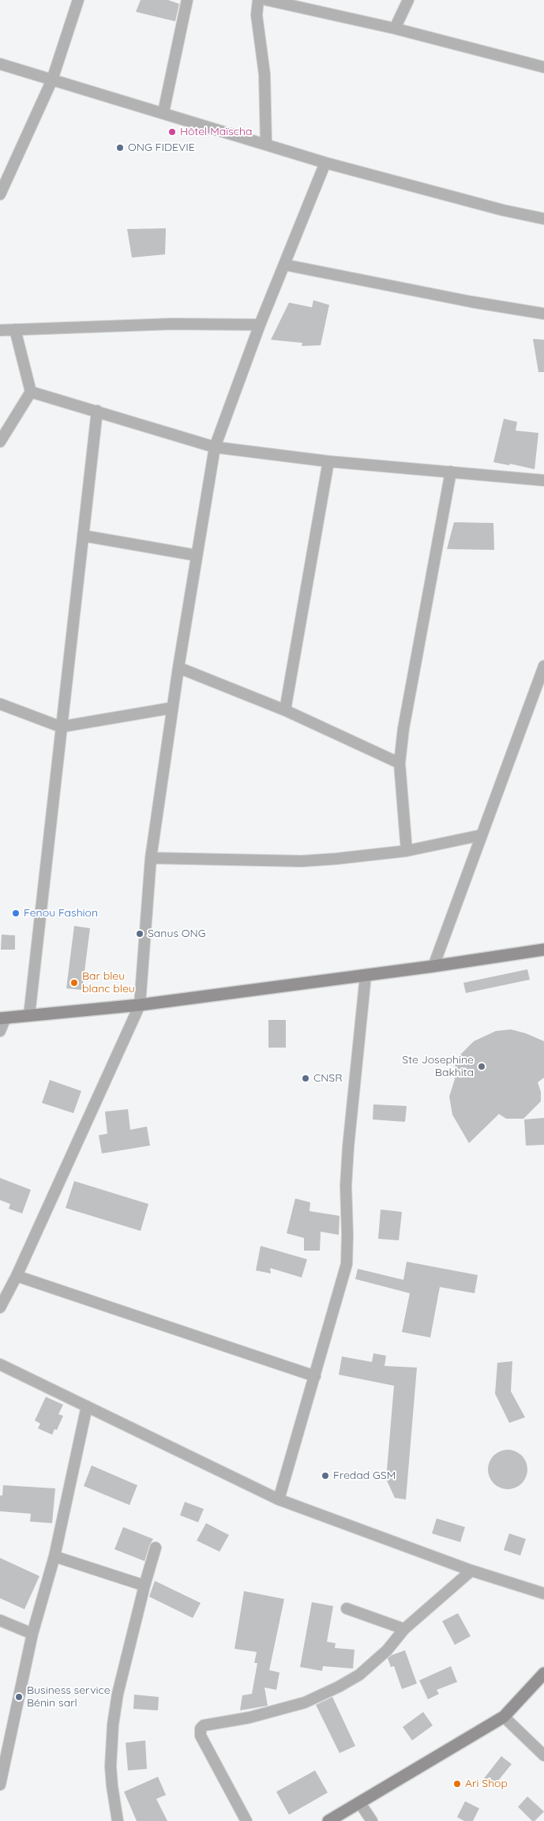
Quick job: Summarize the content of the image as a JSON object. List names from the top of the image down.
{
  "places": [
    "Hôtel Maïscha",
    "ONG FIDEVIE",
    "Fenou Fashion",
    "Sanus ONG",
    "Bar bleu blanc bleu",
    "Ste Josephine Bakhita",
    "CNSR",
    "Fredad GSM",
    "Business service Bénin sarl",
    "Ari Shop"
  ]
}
